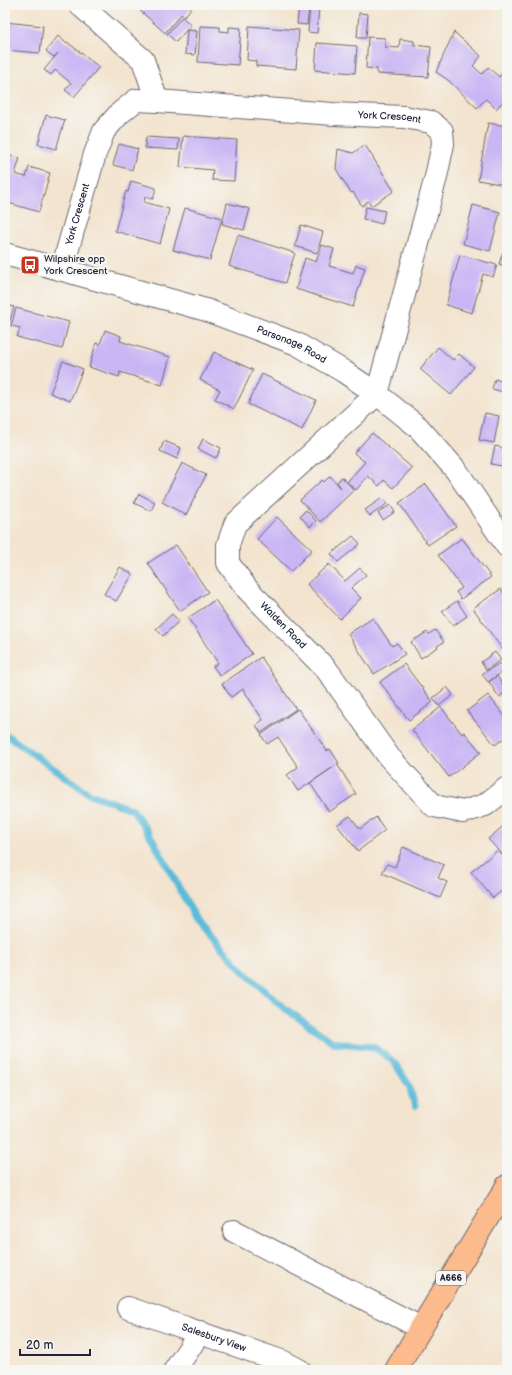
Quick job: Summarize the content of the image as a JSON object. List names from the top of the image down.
{
  "streets": {
    "highway": ["A666"],
    "street": [
      "York Crescent",
      "Parsonage Road",
      "Walden Road",
      "Salesbury View"
    ]
  },
  "crossings": [
    ["York Crescent", "Parsonage Road"],
    ["York Crescent", "Walden Road"],
    ["Parsonage Road", "Walden Road"]
  ],
  "places": {
    "bus stop": ["Wilpshire opp York Crescent"]
  },
  "scale_bar": "20 m"
}
